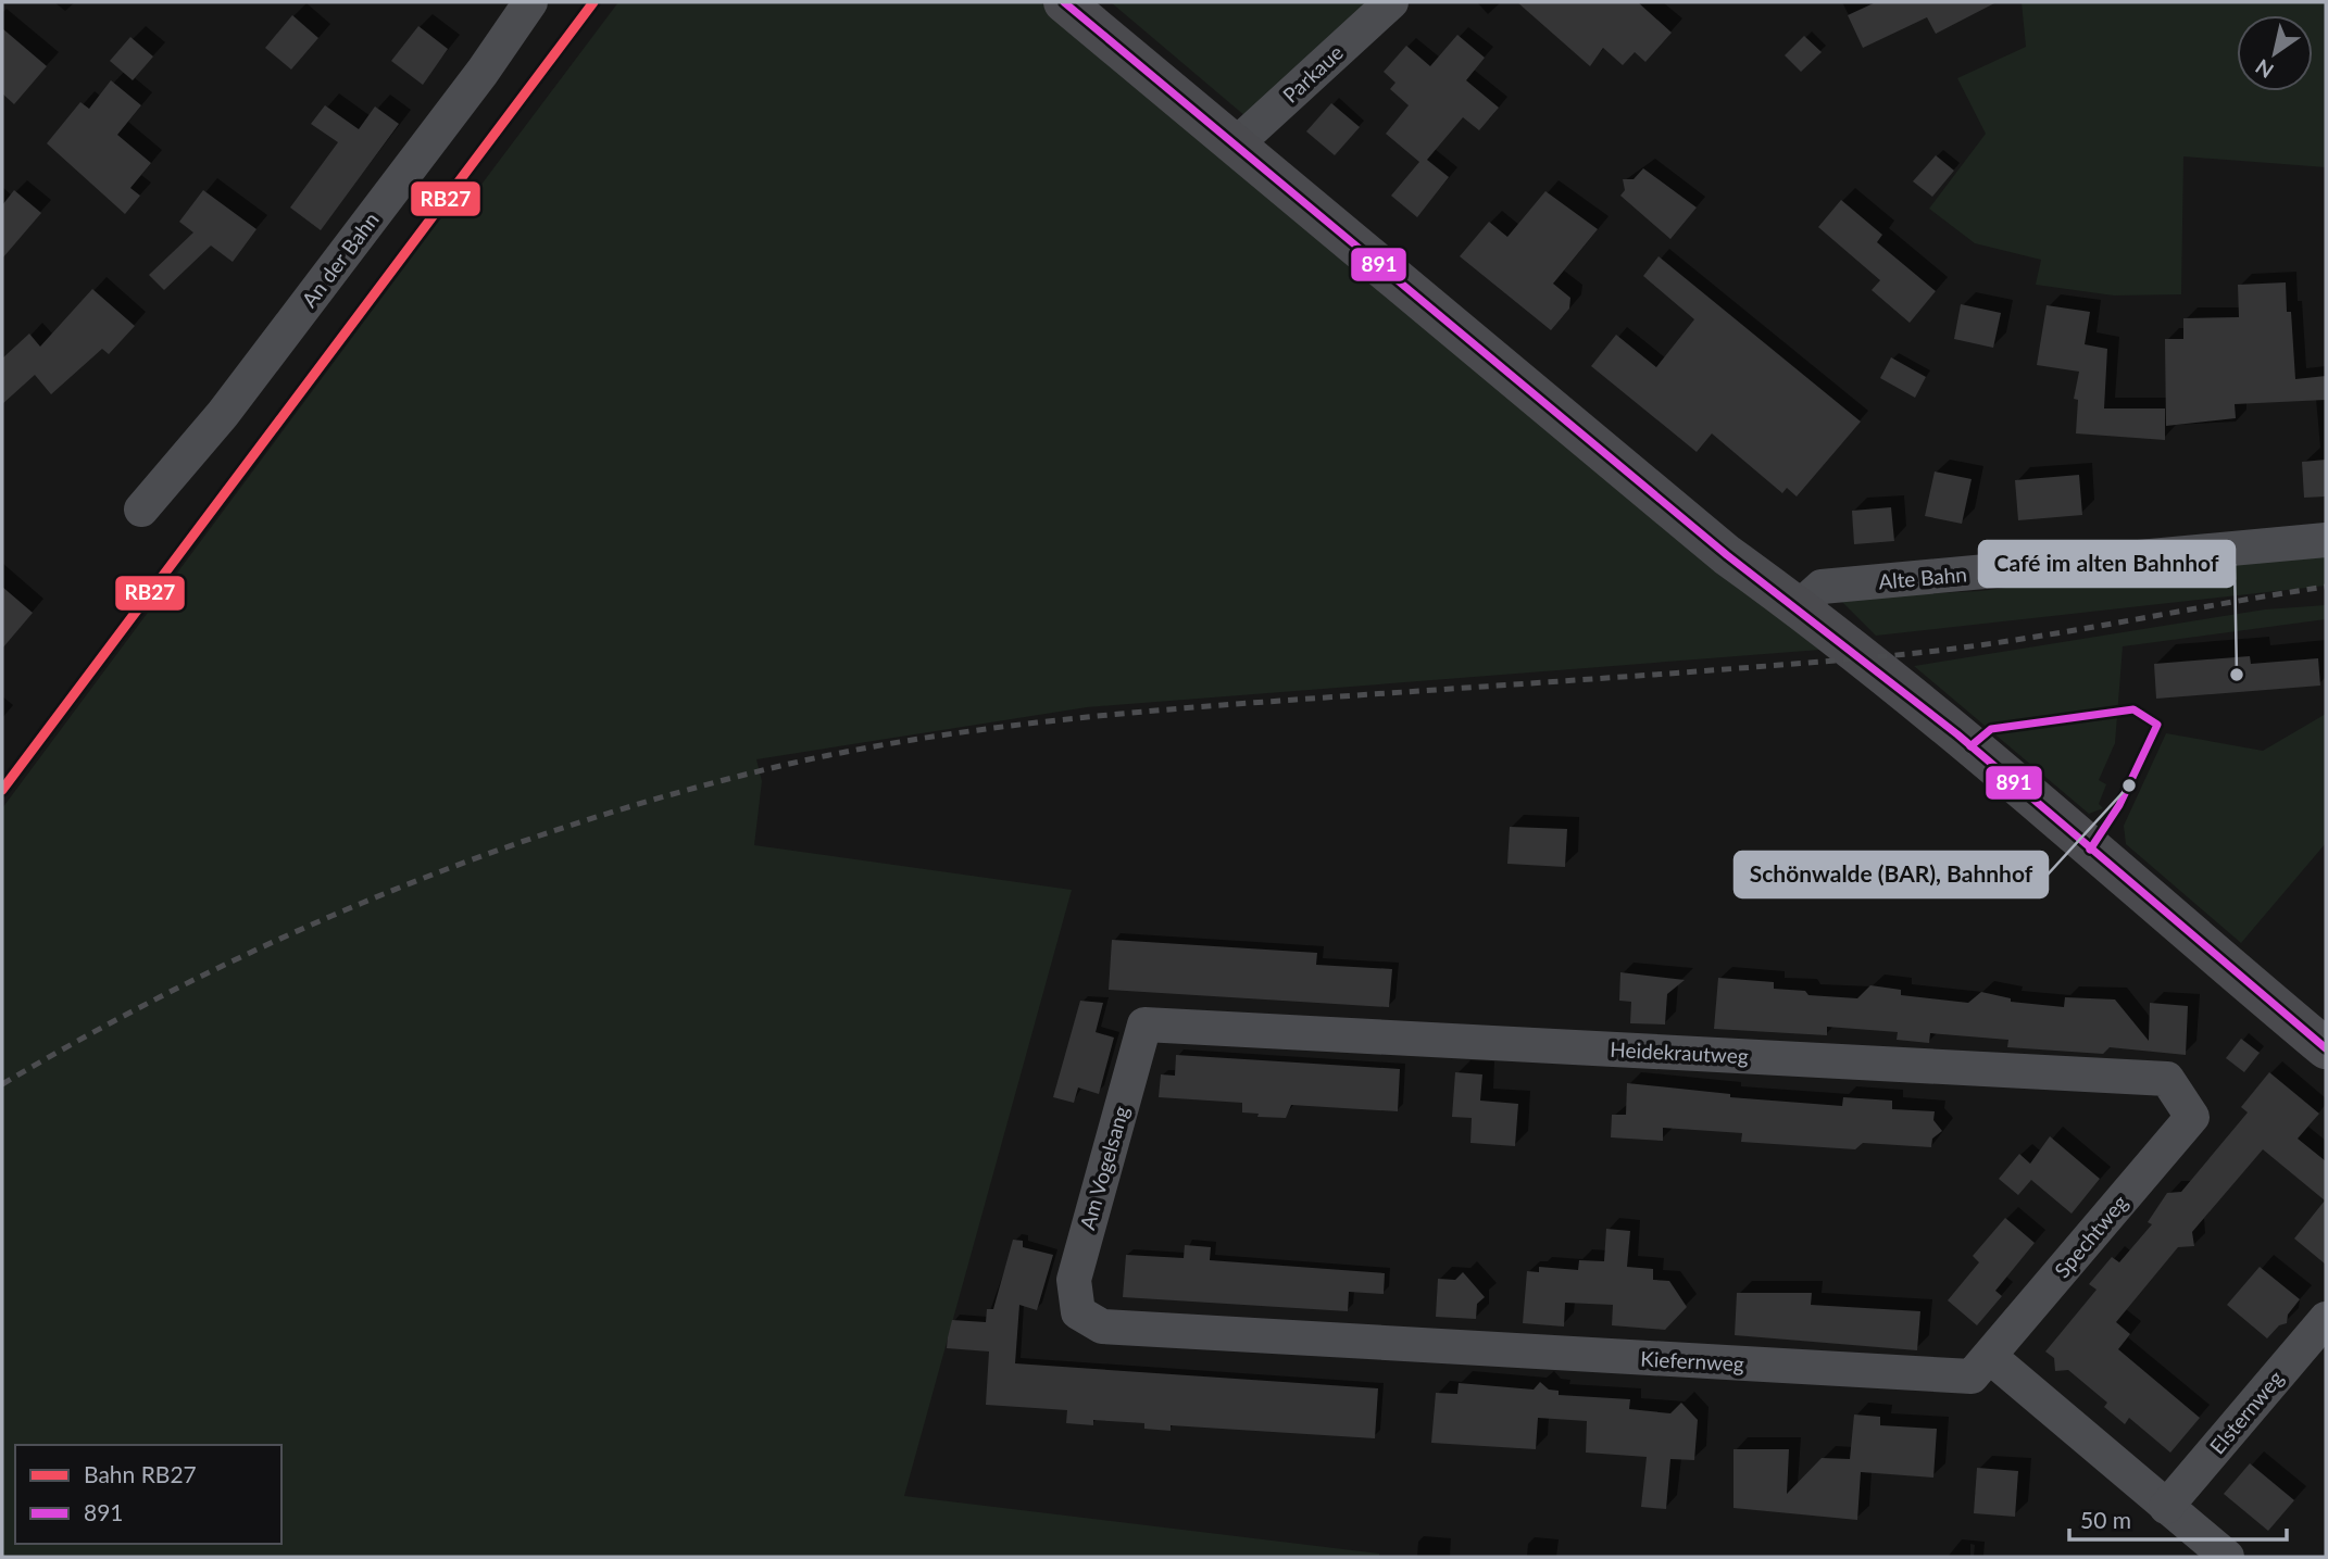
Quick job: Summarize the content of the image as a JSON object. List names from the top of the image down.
{
  "streets": {
    "street": [
      "Parkaue",
      "An der Bahn",
      "Alte Bahn",
      "Heidekrautweg",
      "Am Vogelsang",
      "Spechtweg",
      "Kiefernweg",
      "Elsternweg"
    ]
  },
  "crossings": [
    ["Heidekrautweg", "Am Vogelsang"],
    ["Heidekrautweg", "Spechtweg"],
    ["Am Vogelsang", "Kiefernweg"],
    ["Spechtweg", "Kiefernweg"]
  ],
  "places": ["Café im alten Bahnhof", "Schönwalde (BAR), Bahnhof"],
  "lines": ["rail line RB27", "transit line 891"],
  "legend": ["Bahn RB27", "891"],
  "scale_bar": "50 m",
  "north": "bottom left"
}
